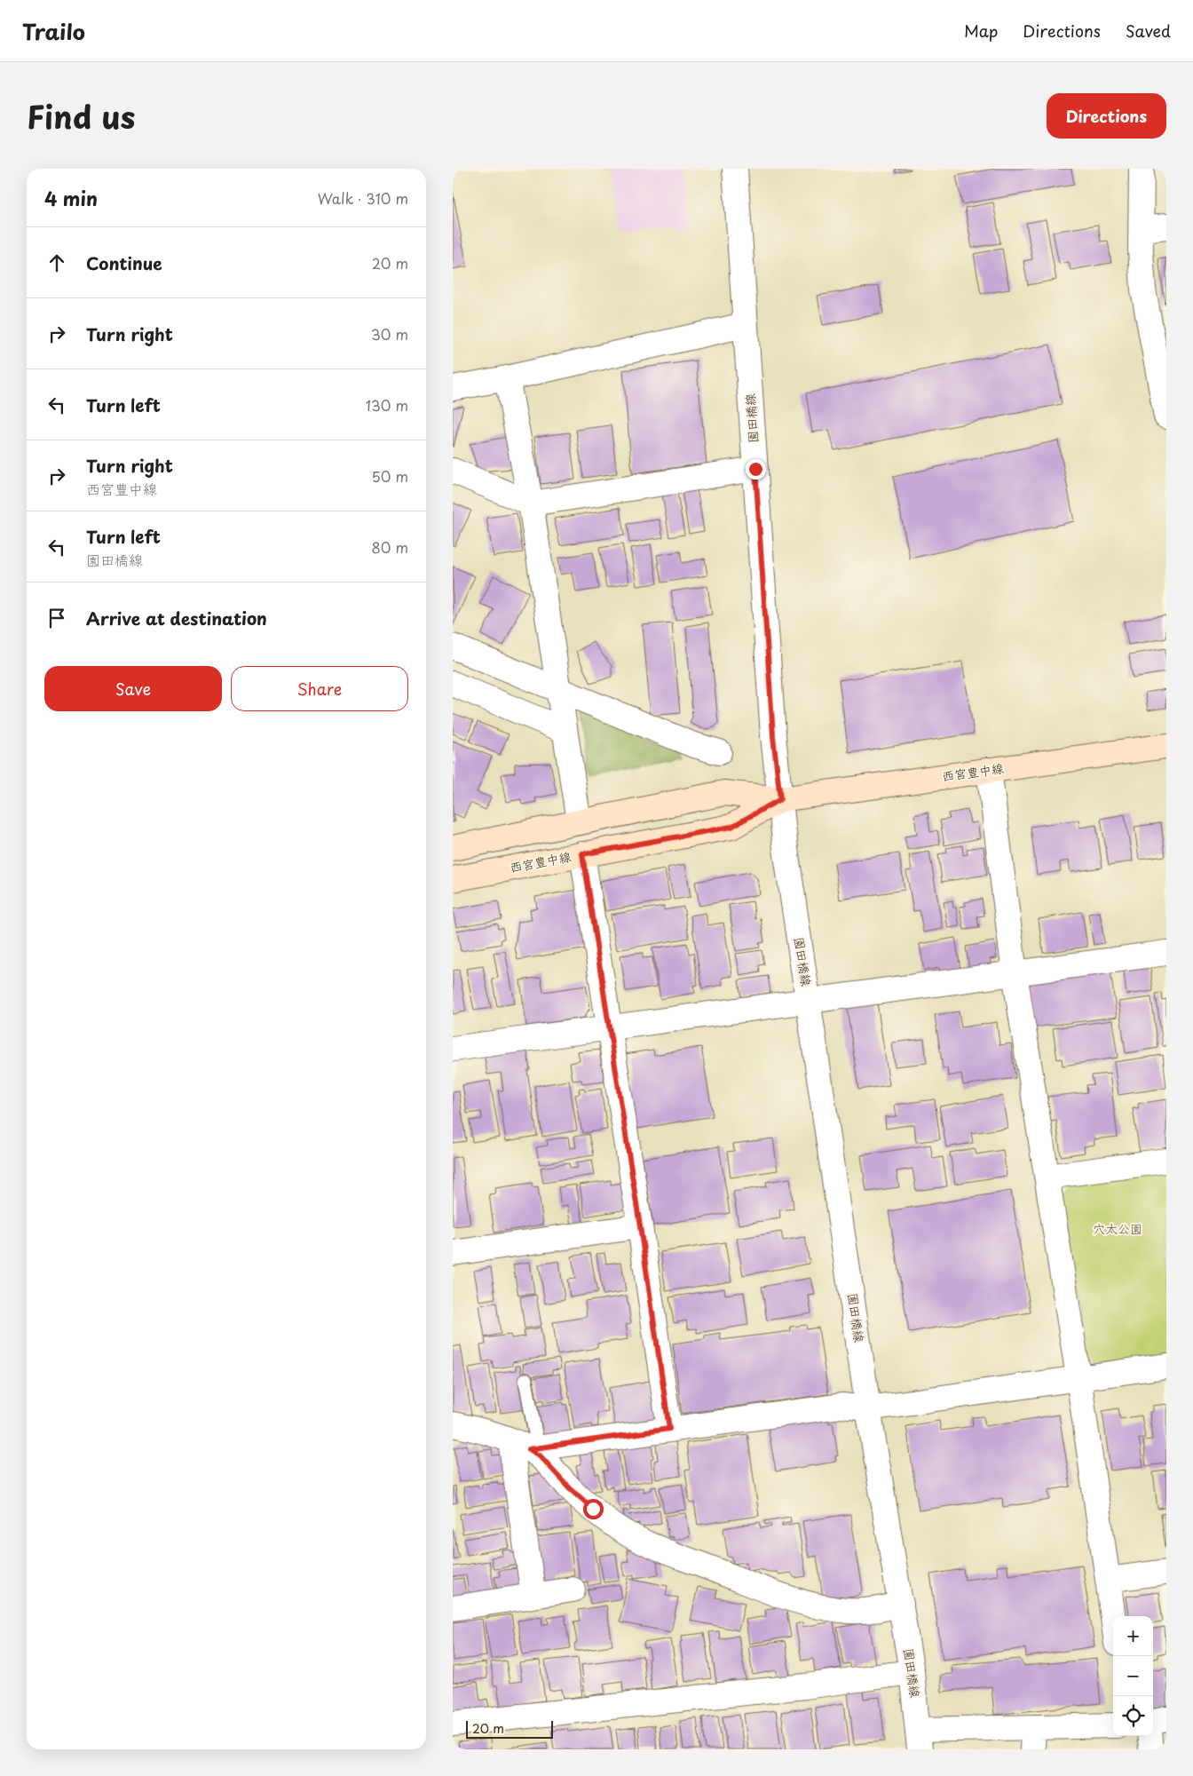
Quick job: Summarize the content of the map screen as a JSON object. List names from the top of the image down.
{
  "streets": {
    "main road": ["西宮豊中線"],
    "street": ["園田橋線"]
  },
  "crossings": [
    ["園田橋線", "西宮豊中線"]
  ],
  "parks": ["穴太公園"],
  "scale_bar": "20 m",
  "page": {
    "header": "Trailo",
    "nav": ["Map", "Directions", "Saved"],
    "title": "Find us",
    "buttons": [
      "Directions",
      ["Save", "Share"]
    ],
    "heading": ["4 min", "Walk · 310 m"],
    "list": [
      ["Continue", "20 m"],
      ["Turn right", "30 m"],
      ["Turn left", "130 m"],
      ["Turn right", "西宮豊中線", "50 m"],
      ["Turn left", "園田橋線", "80 m"],
      "Arrive at destination"
    ],
    "map_buttons": ["+", "−"],
    "scale": "20 m"
  }
}
